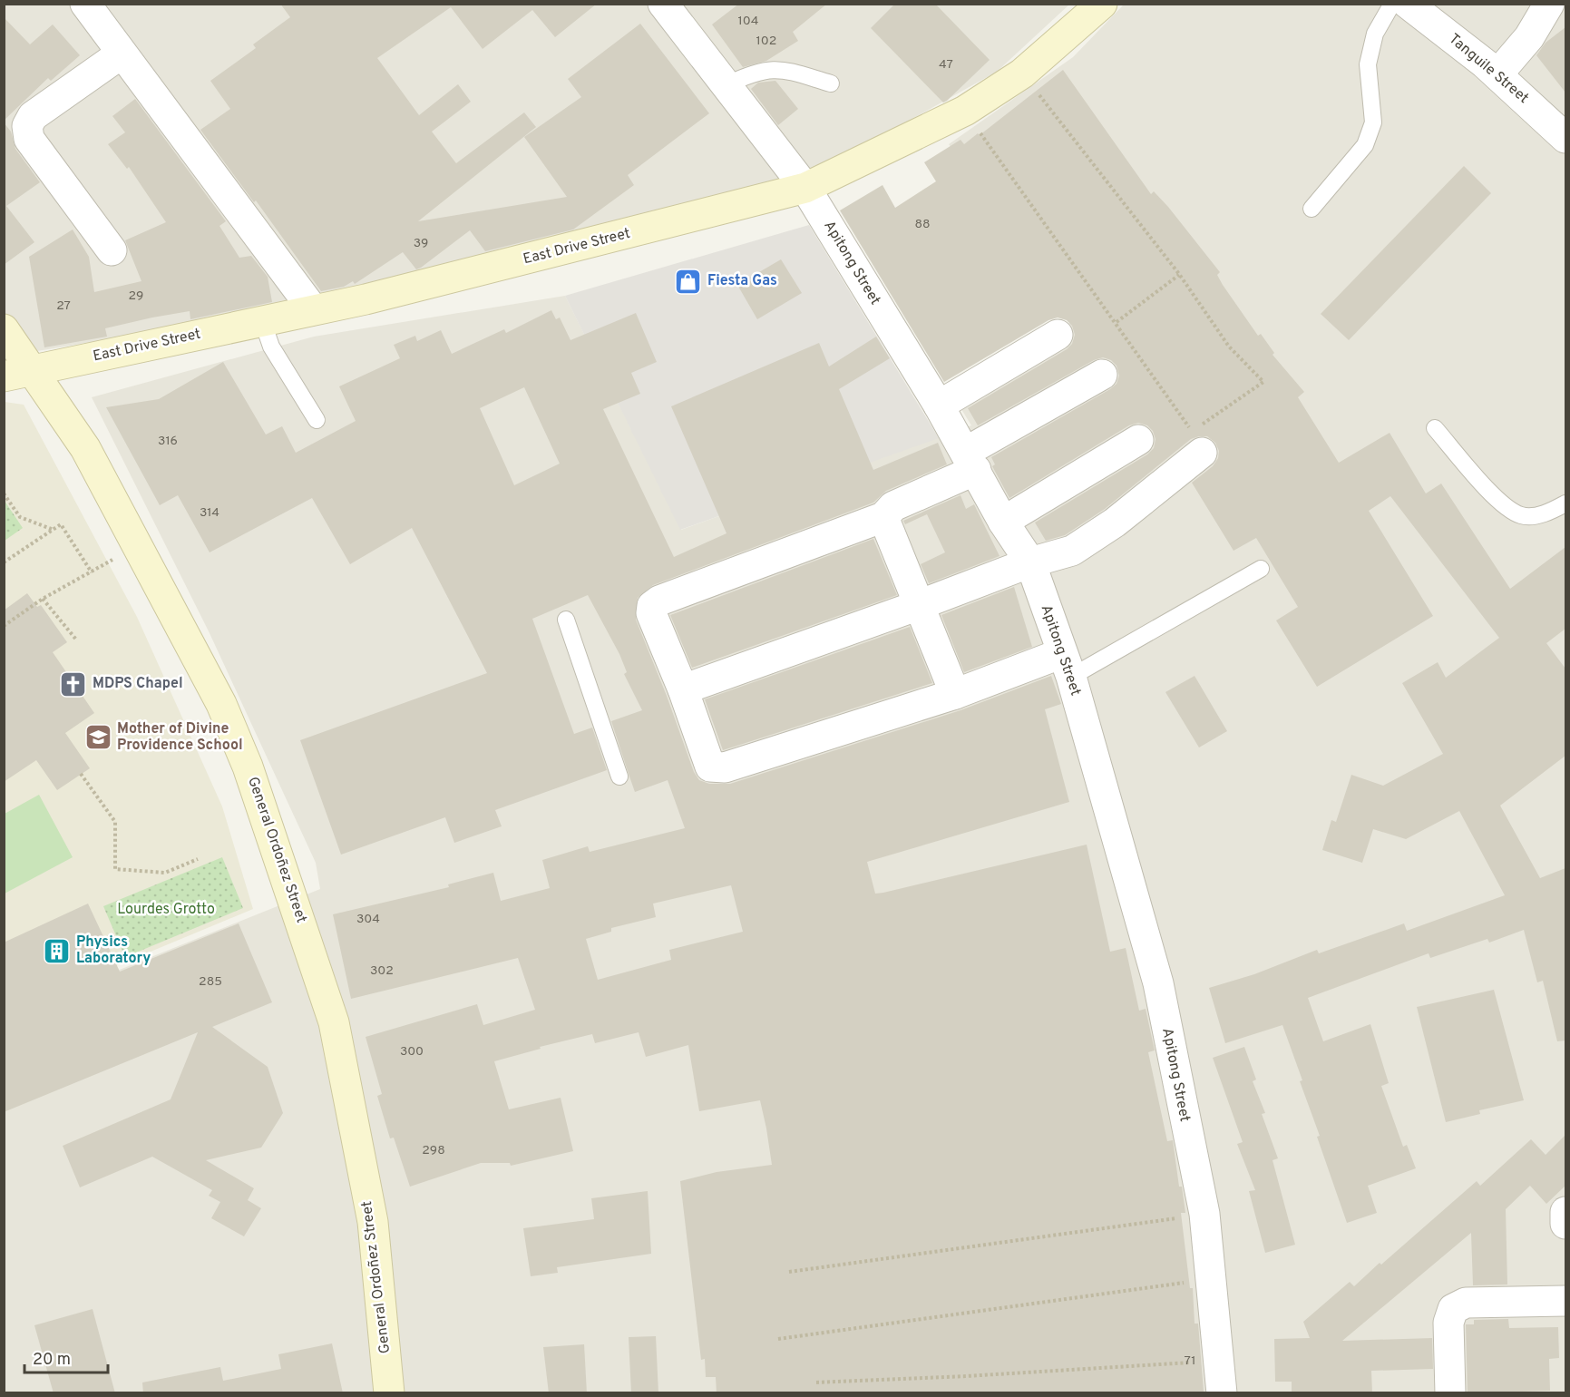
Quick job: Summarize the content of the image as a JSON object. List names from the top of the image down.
{
  "streets": {
    "street": [
      "Tanguile Street",
      "East Drive Street",
      "Apitong Street",
      "General Ordoñez Street"
    ]
  },
  "crossings": [
    ["East Drive Street", "Apitong Street"],
    ["East Drive Street", "General Ordoñez Street"]
  ],
  "parks": ["Lourdes Grotto"],
  "places": {
    "shop": ["Fiesta Gas"],
    "church": ["MDPS Chapel"],
    "school or university": ["Mother of Divine Providence School"],
    "building": ["Physics Laboratory"]
  },
  "house_numbers": [
    "104",
    "102",
    "47",
    "88",
    "39",
    "29",
    "27",
    "316",
    "314",
    "304",
    "302",
    "285",
    "300",
    "298",
    "71"
  ],
  "scale_bar": "20 m"
}
